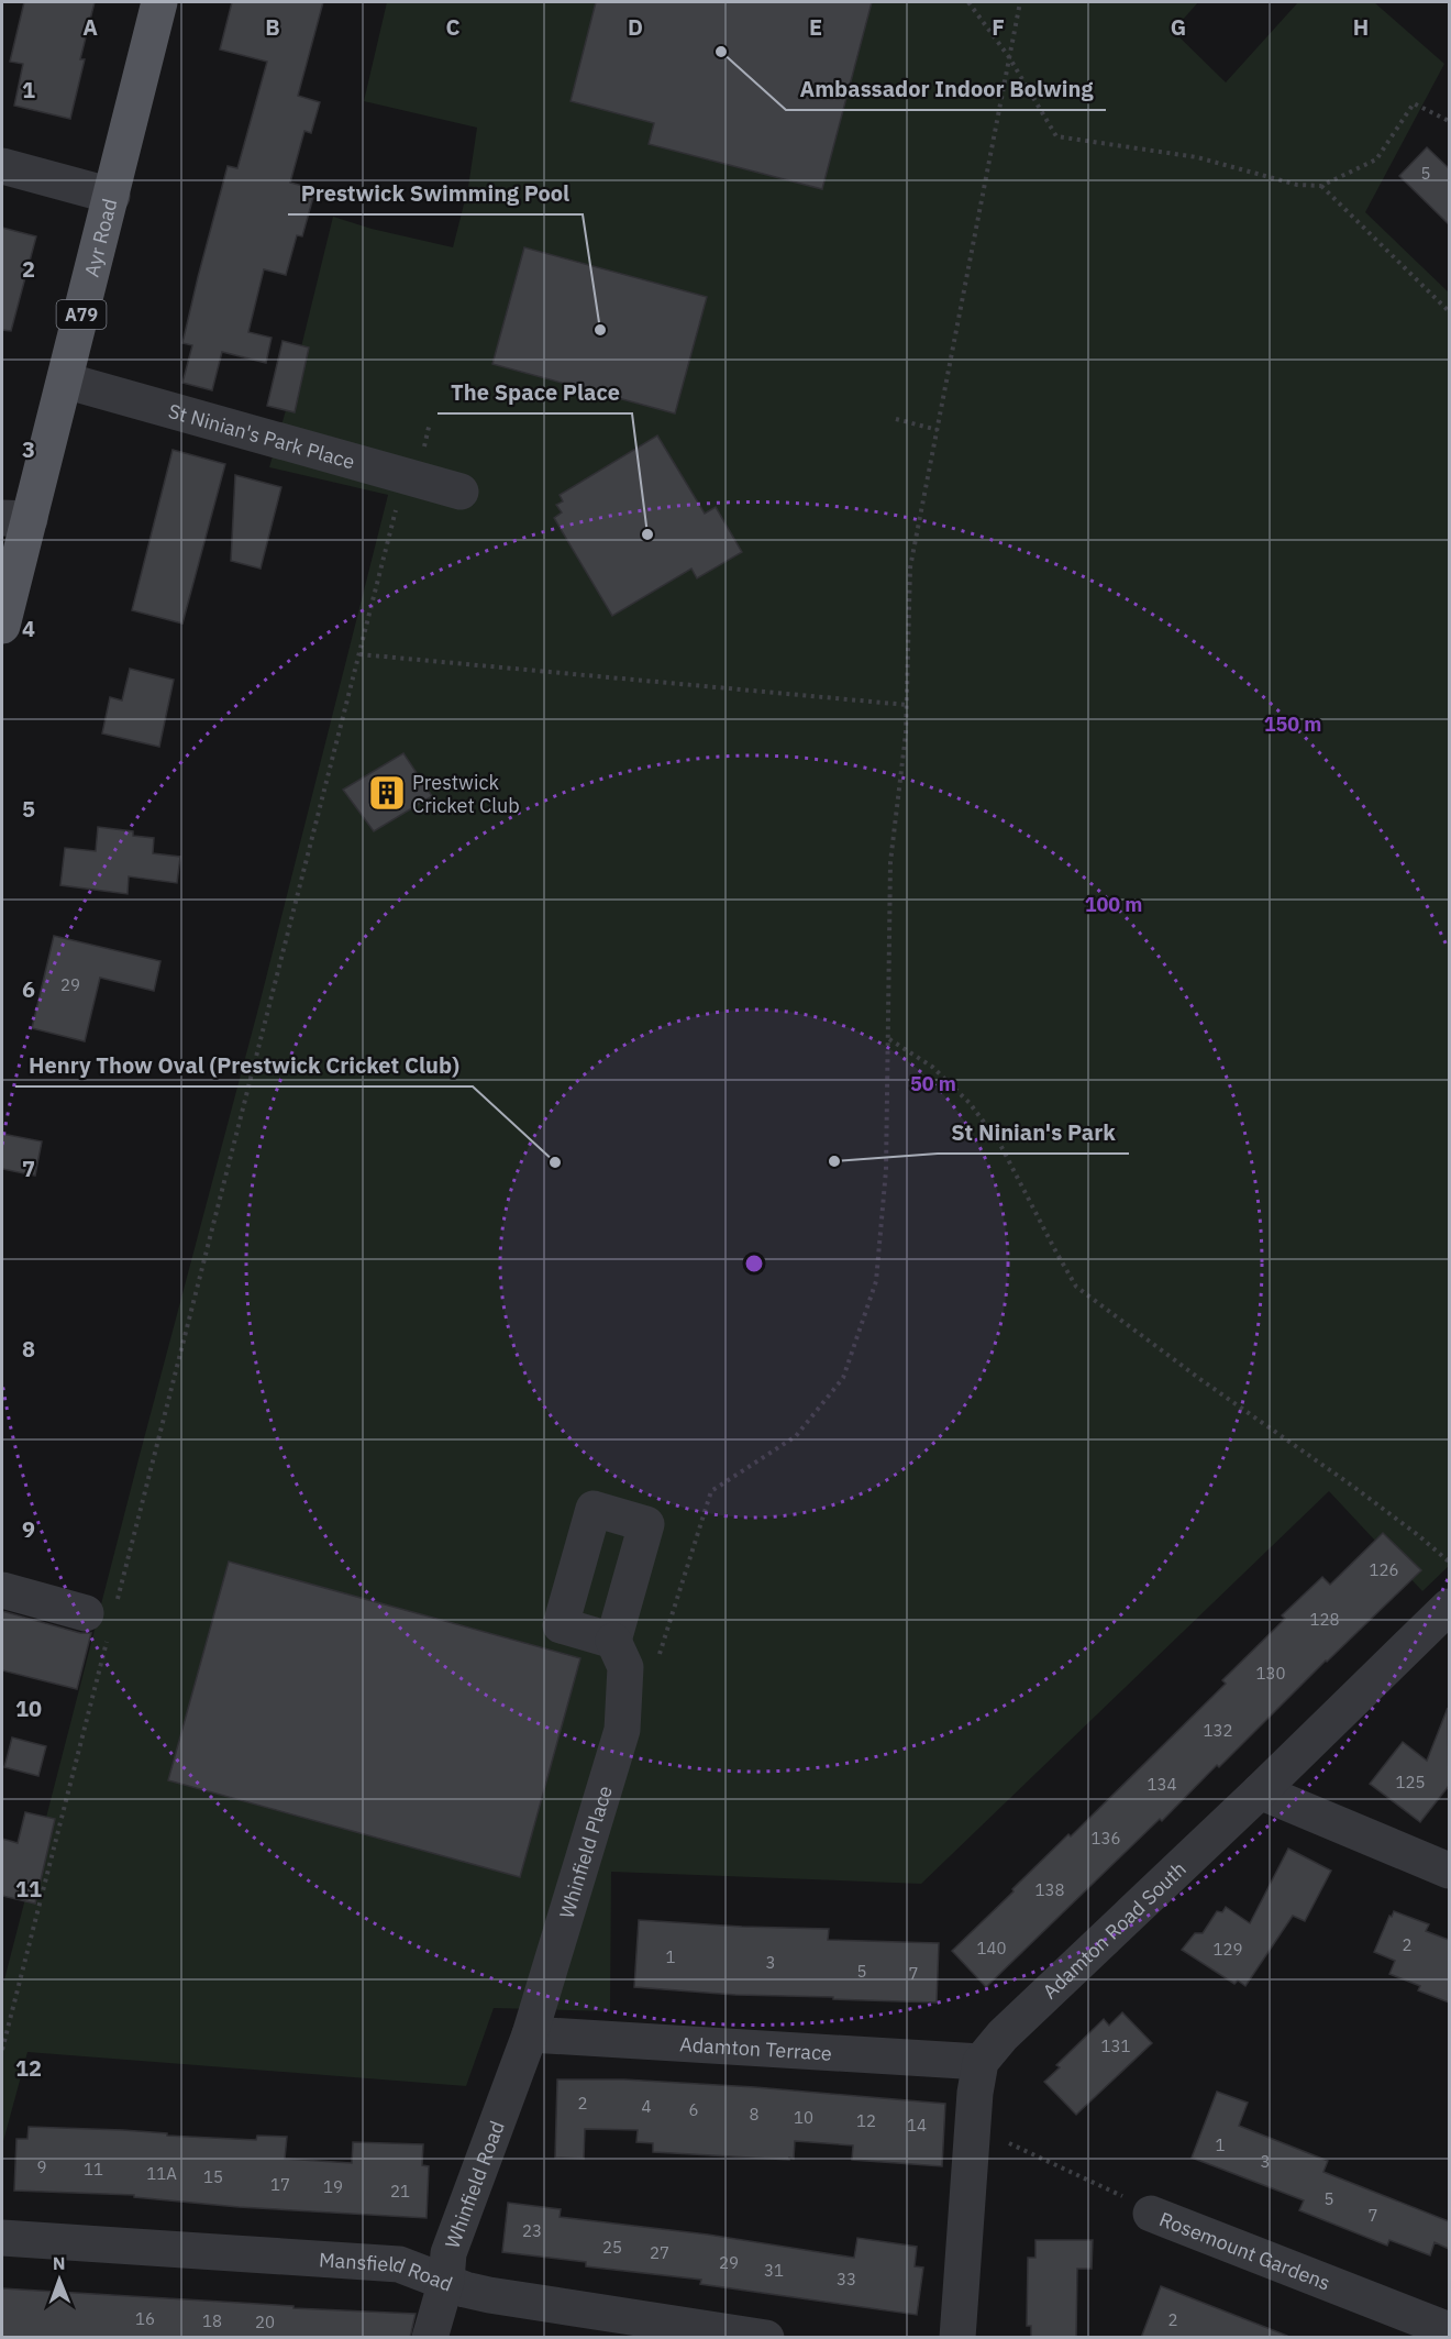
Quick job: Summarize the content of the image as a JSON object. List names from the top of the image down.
{
  "streets": {
    "main road": ["Ayr Road", "A79"],
    "street": [
      "St Ninian's Park Place",
      "Whinfield Place",
      "Adamton Road South",
      "Adamton Terrace",
      "Whinfield Road",
      "Rosemount Gardens",
      "Mansfield Road"
    ]
  },
  "crossings": [
    ["Ayr Road", "St Ninian's Park Place"],
    ["Whinfield Place", "Adamton Terrace"],
    ["Whinfield Place", "Whinfield Road"],
    ["Adamton Road South", "Adamton Terrace"],
    ["Adamton Terrace", "Whinfield Road"],
    ["Whinfield Road", "Mansfield Road"]
  ],
  "places": {
    "other": [
      "Ambassador Indoor Bolwing",
      "Prestwick Swimming Pool",
      "The Space Place",
      "St Ninian's Park",
      "Henry Thow Oval (Prestwick Cricket Club)"
    ],
    "building": ["Prestwick Cricket Club"]
  },
  "house_numbers": [
    "5",
    "29",
    "126",
    "128",
    "130",
    "132",
    "125",
    "134",
    "136",
    "138",
    "2",
    "140",
    "129",
    "1",
    "3",
    "5",
    "7",
    "131",
    "2",
    "4",
    "6",
    "8",
    "10",
    "12",
    "14",
    "1",
    "3",
    "9",
    "11",
    "11A",
    "15",
    "17",
    "19",
    "21",
    "5",
    "7",
    "23",
    "25",
    "27",
    "29",
    "31",
    "33",
    "16",
    "2",
    "18",
    "20"
  ],
  "north": "top",
  "grid": {
    "columns": [
      "A",
      "B",
      "C",
      "D",
      "E",
      "F",
      "G",
      "H"
    ],
    "rows": [
      "1",
      "2",
      "3",
      "4",
      "5",
      "6",
      "7",
      "8",
      "9",
      "10",
      "11",
      "12"
    ]
  },
  "rings": ["150 m", "100 m", "50 m"]
}
